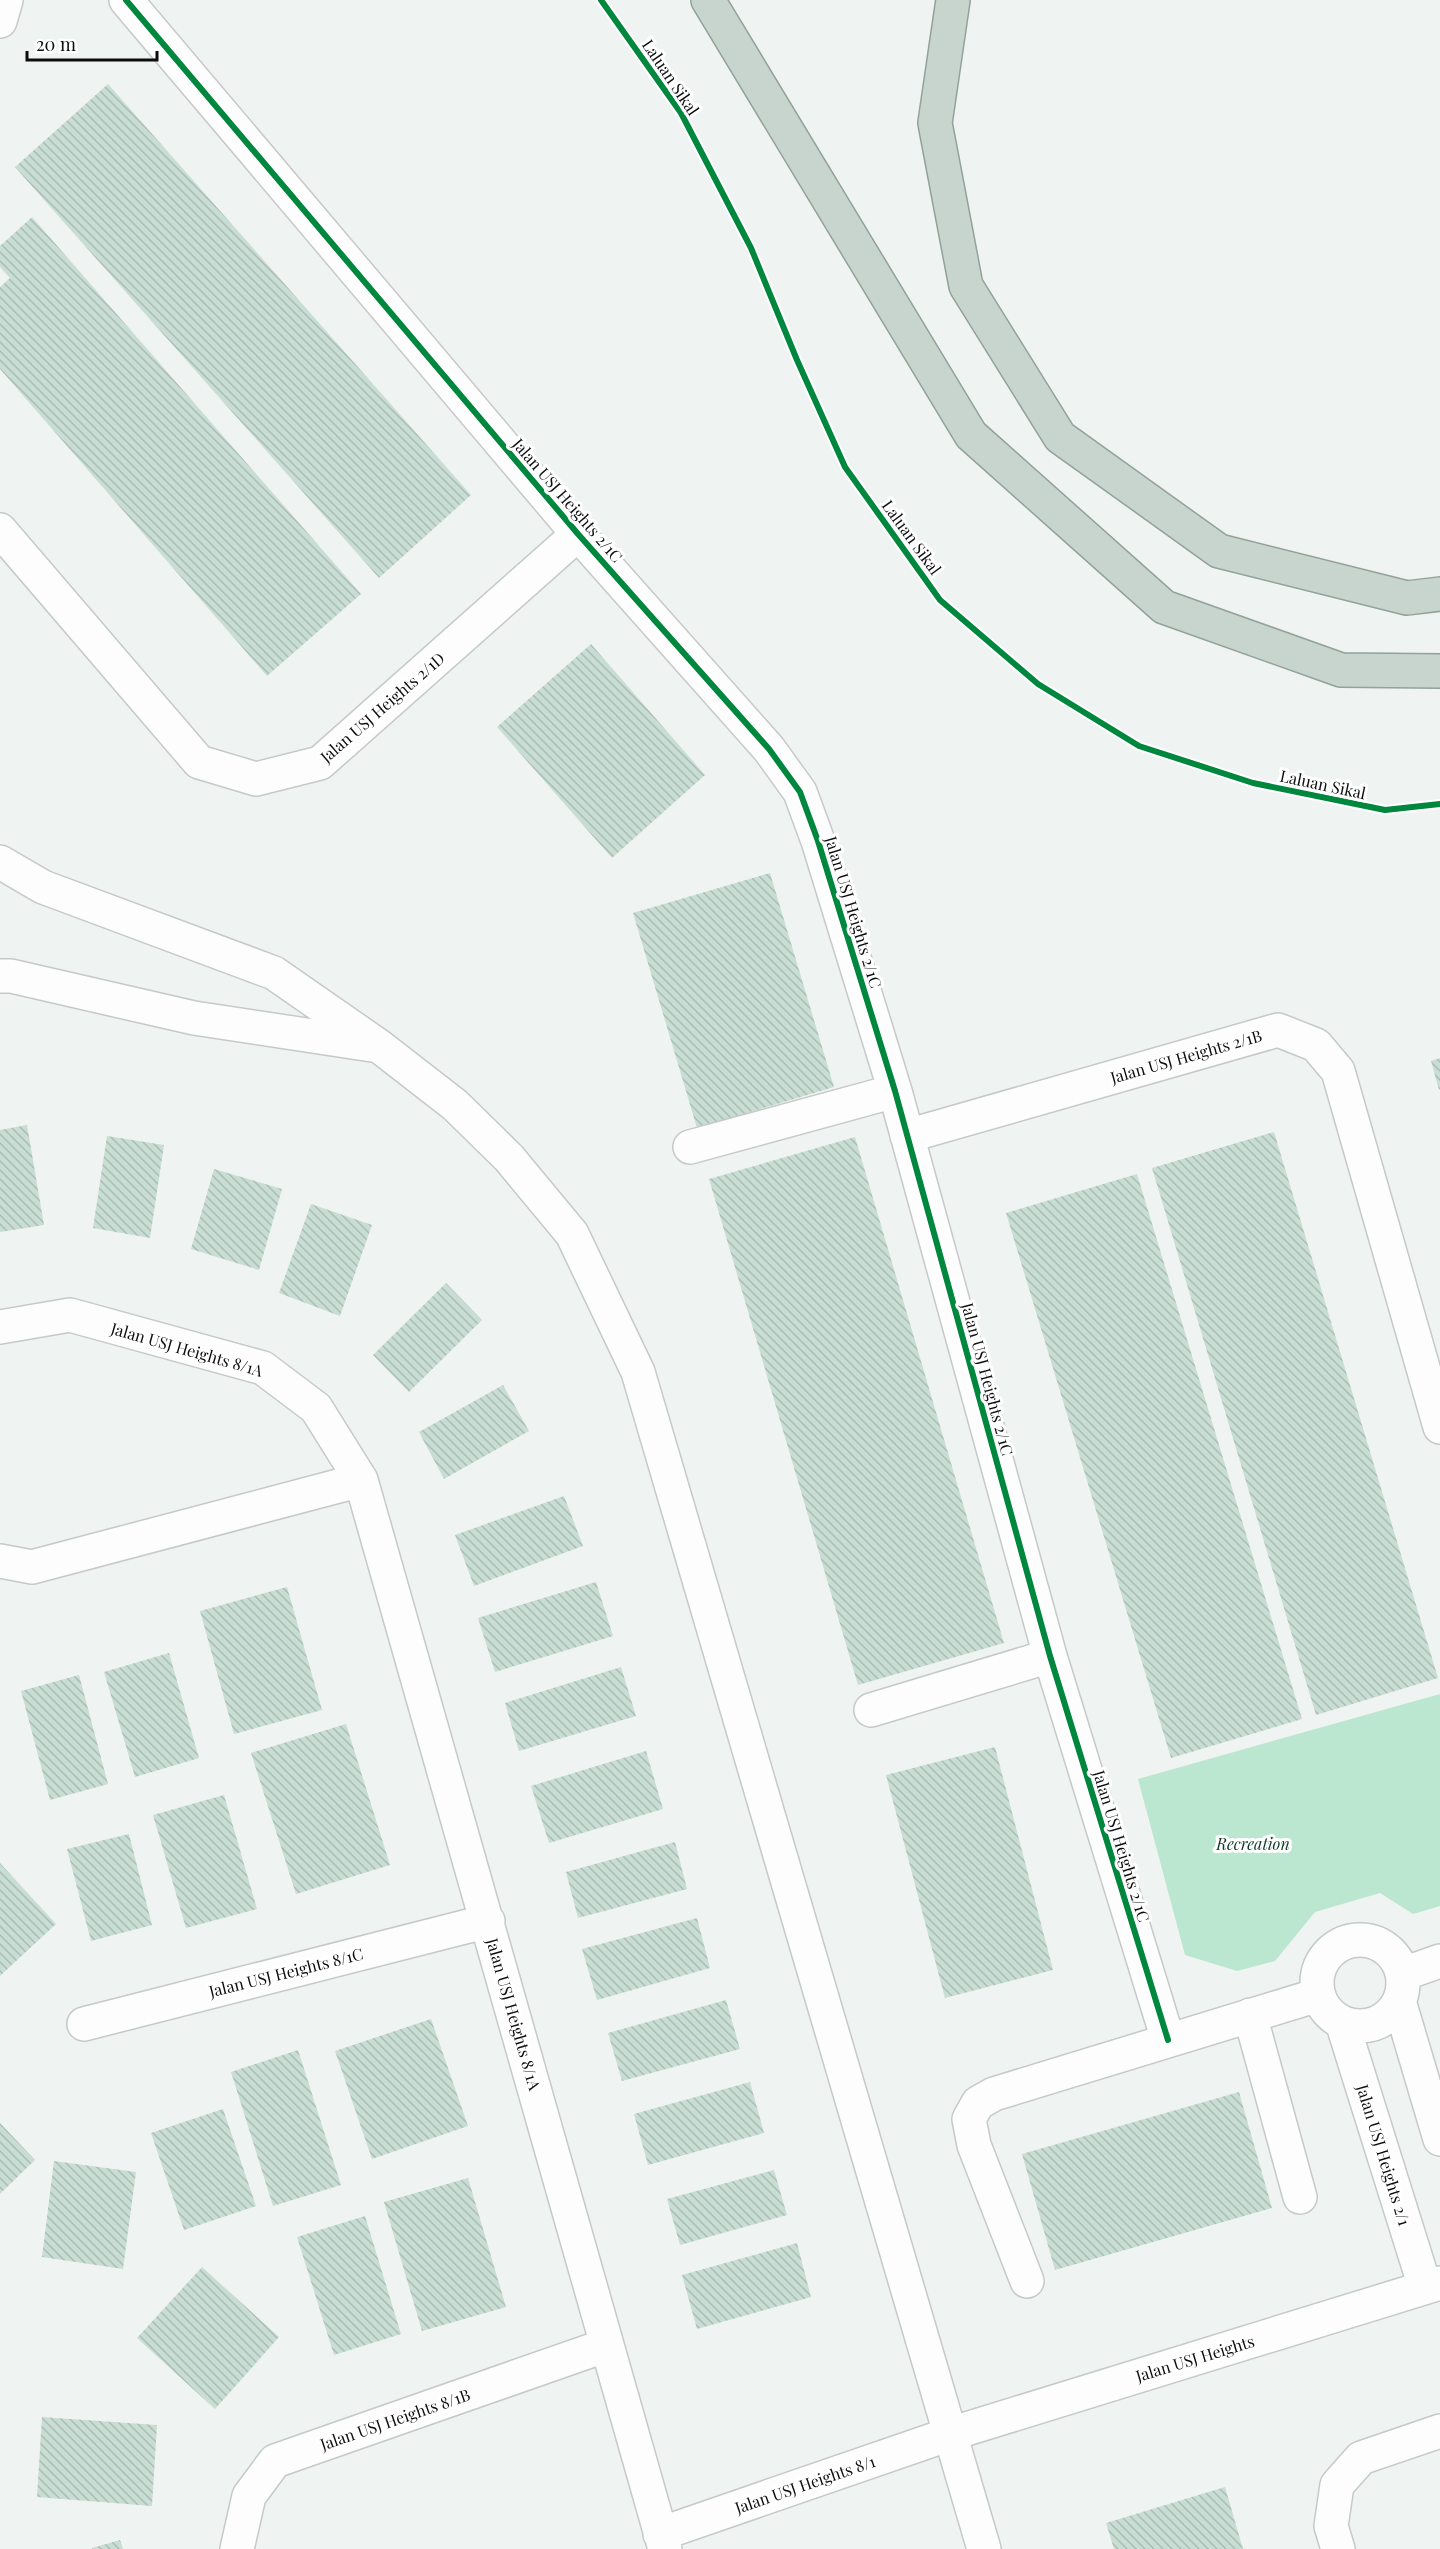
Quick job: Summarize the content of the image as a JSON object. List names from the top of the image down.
{
  "streets": {
    "street": [
      "Jalan USJ Heights 2/1C",
      "Jalan USJ Heights 2/1D",
      "Jalan USJ Heights 2/1B",
      "Jalan USJ Heights 8/1A",
      "Jalan USJ Heights 8/1C",
      "Jalan USJ Heights 2/1",
      "Jalan USJ Heights",
      "Jalan USJ Heights 8/1B",
      "Jalan USJ Heights 8/1"
    ],
    "cycle path": ["Laluan Sikal"]
  },
  "crossings": [
    ["Jalan USJ Heights 2/1C", "Jalan USJ Heights 2/1D"],
    ["Jalan USJ Heights 2/1C", "Jalan USJ Heights 2/1B"],
    ["Jalan USJ Heights 8/1A", "Jalan USJ Heights 8/1C"],
    ["Jalan USJ Heights 8/1A", "Jalan USJ Heights 8/1B"],
    ["Jalan USJ Heights 8/1A", "Jalan USJ Heights 8/1"],
    ["Jalan USJ Heights 2/1", "Jalan USJ Heights"],
    ["Jalan USJ Heights", "Jalan USJ Heights 8/1"]
  ],
  "parks": ["Recreation"],
  "scale_bar": "20 m"
}
